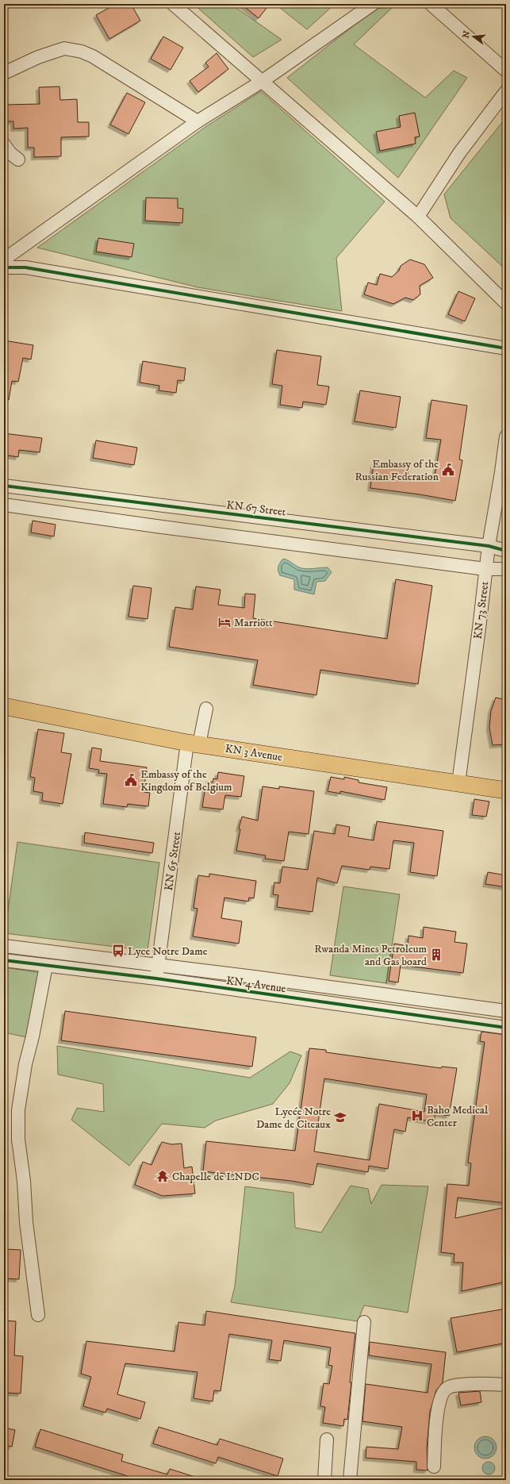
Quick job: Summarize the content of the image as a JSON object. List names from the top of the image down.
{
  "streets": {
    "main road": ["KN 3 Avenue"],
    "street": [
      "KN 67 Street",
      "KN 73 Street",
      "KN 65 Street",
      "KN 4 Avenue"
    ]
  },
  "crossings": [
    ["KN 67 Street", "KN 73 Street"],
    ["KN 73 Street", "KN 3 Avenue"],
    ["KN 3 Avenue", "KN 65 Street"],
    ["KN 65 Street", "KN 4 Avenue"]
  ],
  "places": {
    "public building": ["Embassy of the Russian Federation", "Embassy of the Kingdom of Belgium"],
    "hotel": ["Marriott"],
    "bus stop": ["Lyce Notre Dame"],
    "building": ["Rwanda Mines Petroleum and Gas board"],
    "hospital": ["Baho Medical Center"],
    "school or university": ["Lycée Notre Dame de Citeaux"],
    "temple": ["Chapelle de LNDC"]
  },
  "north": "left"
}
